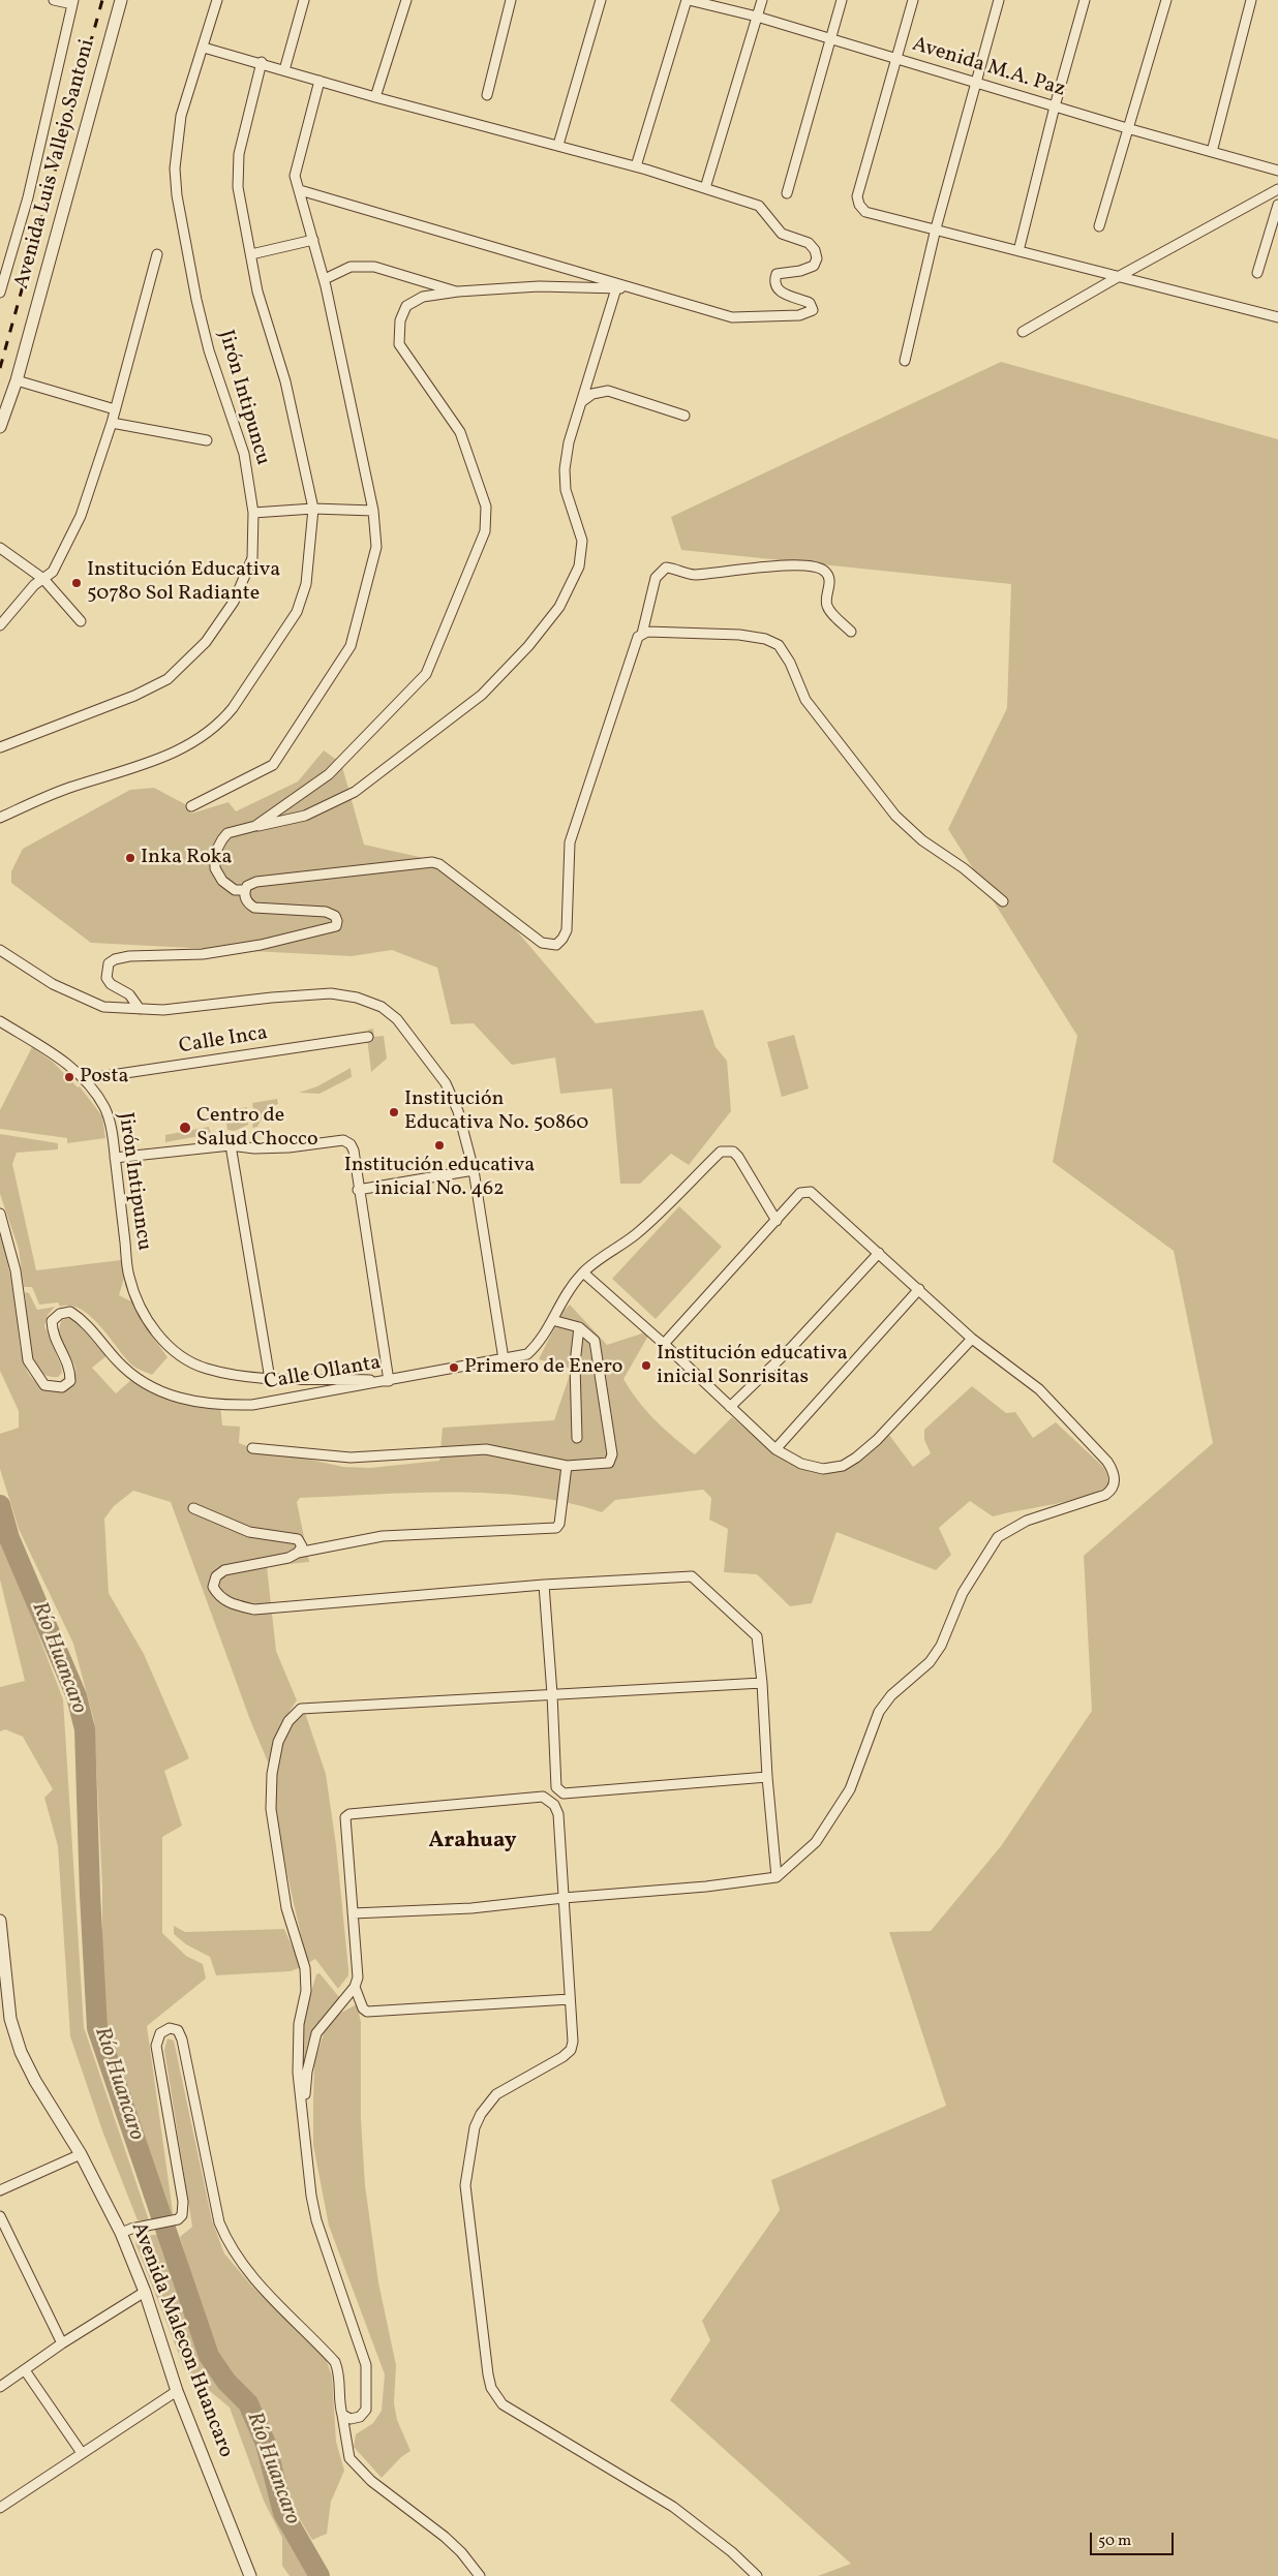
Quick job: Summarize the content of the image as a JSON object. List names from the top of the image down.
{
  "streets": {
    "street": [
      "Avenida M.A. Paz",
      "Avenida Luis Vallejo Santoni",
      "Jirón Intipuncu",
      "Calle Inca",
      "Calle Ollanta",
      "Avenida Malecon Huancaro"
    ]
  },
  "crossings": [
    ["Jirón Intipuncu", "Calle Inca"],
    ["Jirón Intipuncu", "Calle Ollanta"]
  ],
  "districts": ["Arahuay"],
  "water": ["Río Huancaro"],
  "places": [
    "Institución Educativa 50780 Sol Radiante",
    "Inka Roka",
    "Posta",
    "Institución Educativa No. 50860",
    "Centro de Salud Chocco",
    "Institución educativa inicial No. 462",
    "Institución educativa inicial Sonrisitas",
    "Primero de Enero"
  ],
  "scale_bar": "50 m"
}
